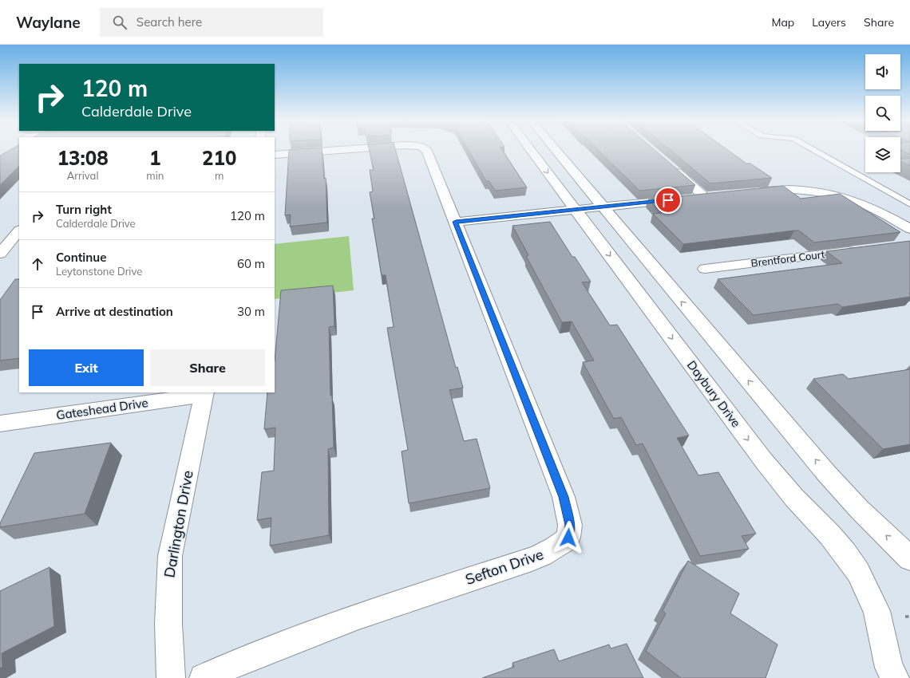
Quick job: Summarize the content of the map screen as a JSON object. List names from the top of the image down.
{
  "streets": {
    "street": [
      "Brentford Court",
      "Daybury Drive",
      "Gateshead Drive",
      "Darlington Drive",
      "Sefton Drive"
    ]
  },
  "crossings": [
    ["Gateshead Drive", "Darlington Drive"]
  ],
  "page": {
    "header": "Waylane",
    "search": "Search here",
    "nav": ["Map", "Layers", "Share"],
    "turn": ["120 m", "Calderdale Drive"],
    "eta": [
      "13:08",
      "Arrival",
      "1",
      "min",
      "210",
      "m"
    ],
    "list": [
      {
        "name": "Turn right",
        "note": "Calderdale Drive",
        "value": "120 m"
      },
      {
        "name": "Continue",
        "note": "Leytonstone Drive",
        "value": "60 m"
      },
      {
        "name": "Arrive at destination",
        "value": "30 m"
      }
    ],
    "buttons": ["Exit", "Share"]
  }
}
